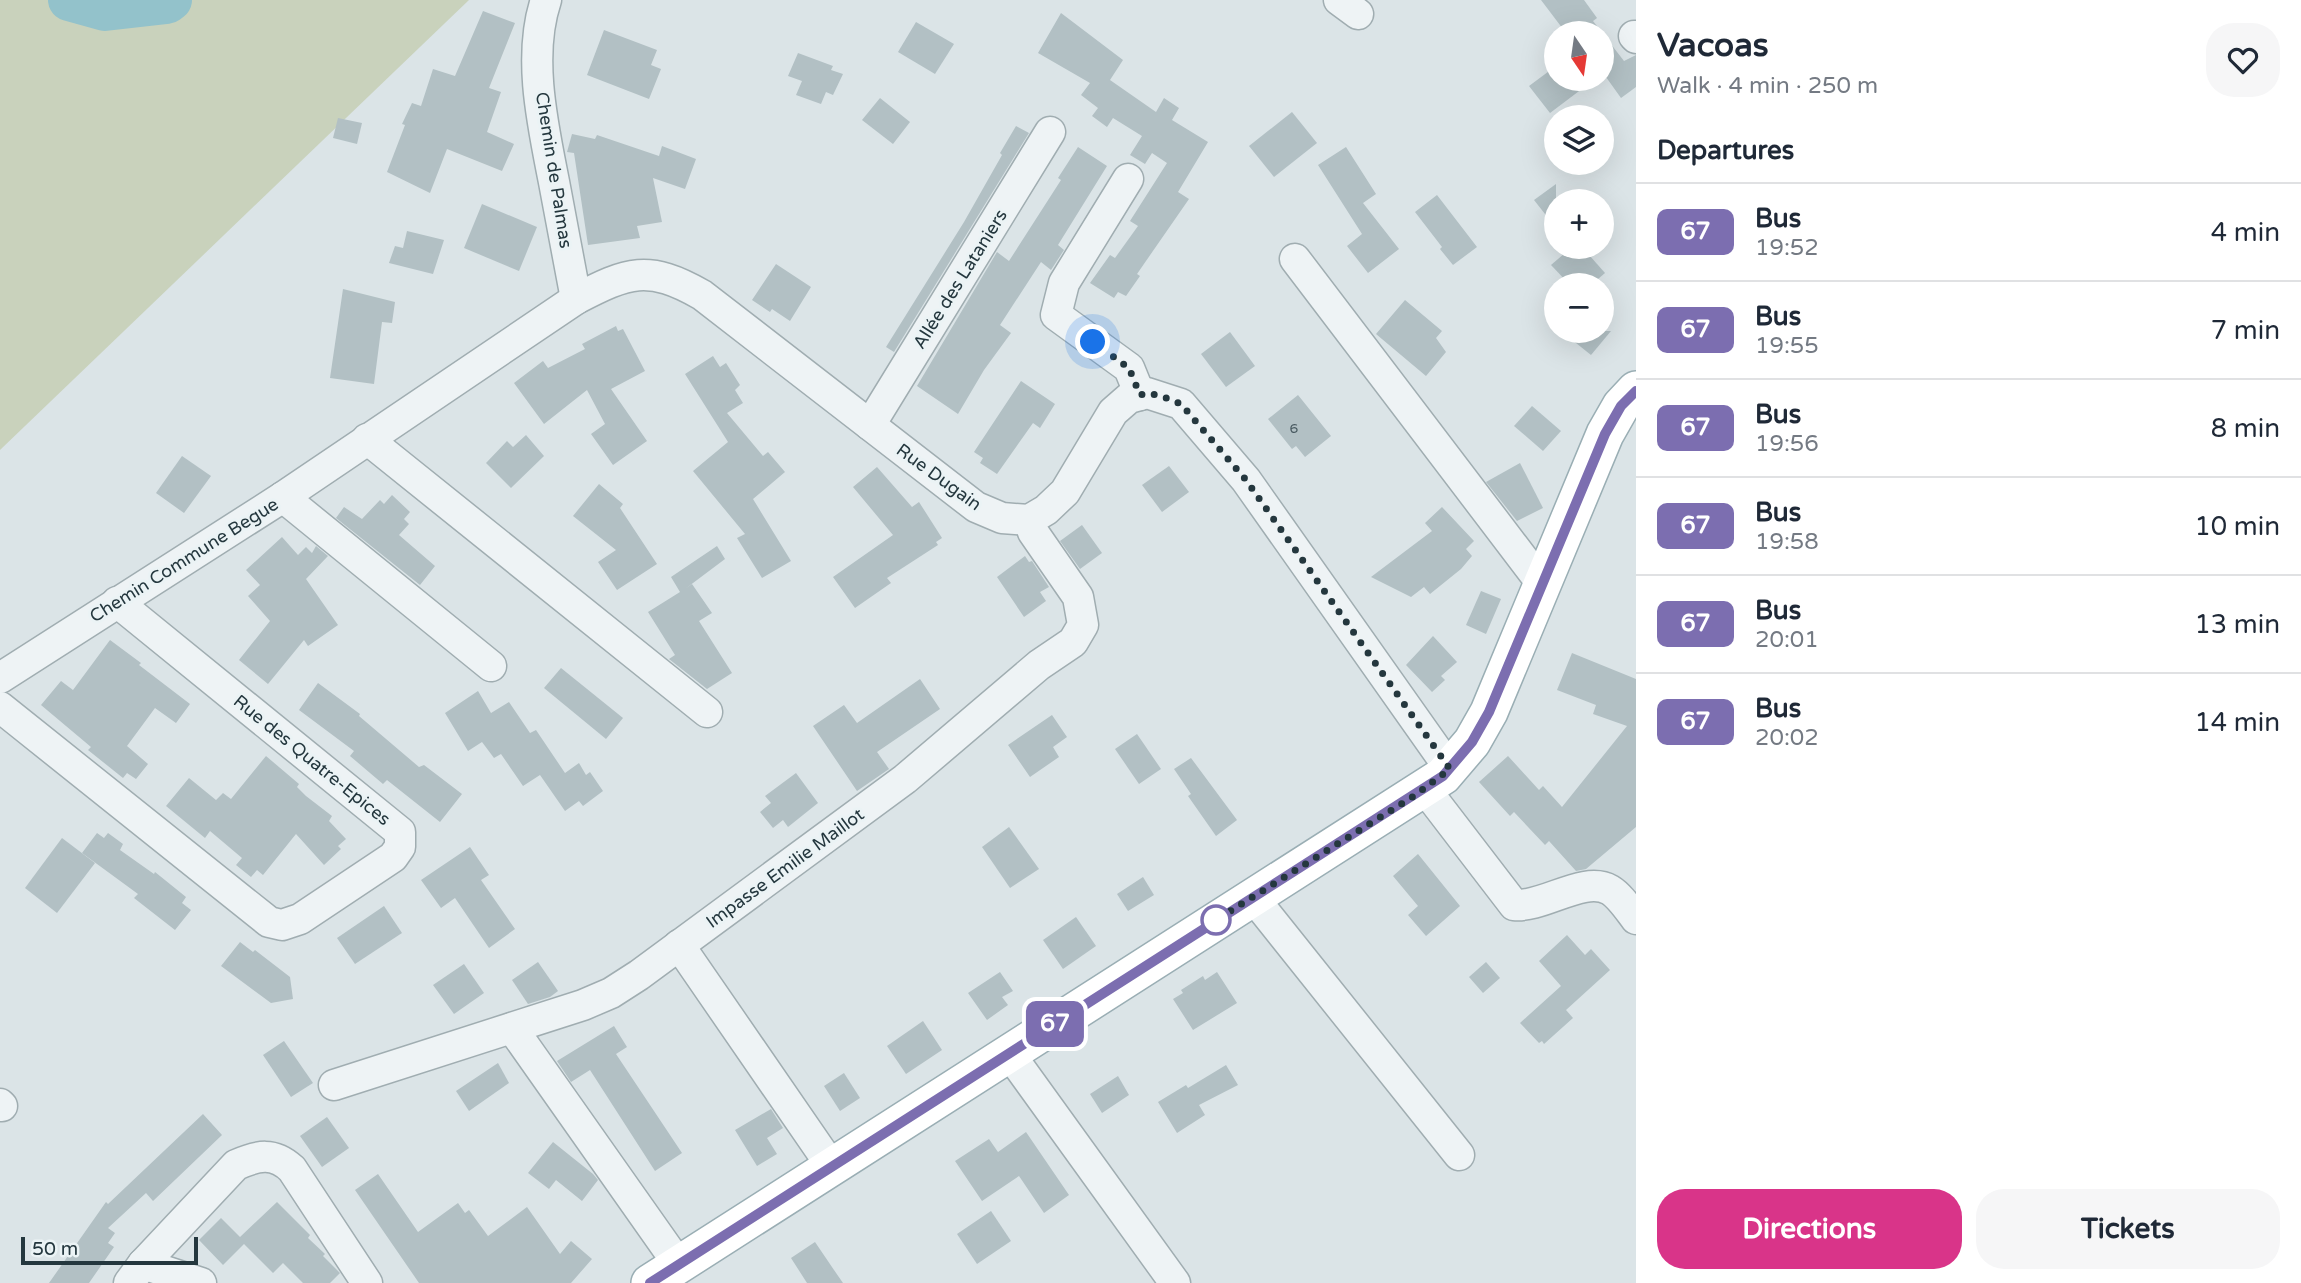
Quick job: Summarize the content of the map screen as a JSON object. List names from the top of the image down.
{
  "streets": {
    "street": [
      "Chemin de Palmas",
      "Allée des Lataniers",
      "Rue Dugain",
      "Chemin Commune Begue",
      "Rue des Quatre-Epices",
      "Impasse Emilie Maillot"
    ]
  },
  "crossings": [
    ["Chemin de Palmas", "Rue Dugain"],
    ["Chemin de Palmas", "Chemin Commune Begue"],
    ["Allée des Lataniers", "Rue Dugain"],
    ["Rue Dugain", "Chemin Commune Begue"],
    ["Rue Dugain", "Impasse Emilie Maillot"],
    ["Chemin Commune Begue", "Rue des Quatre-Epices"]
  ],
  "lines": ["bus line 67"],
  "house_numbers": ["6"],
  "scale_bar": "50 m",
  "north": "bottom",
  "page": {
    "on_map": "67",
    "heading": [
      ["Vacoas", "Walk · 4 min · 250 m"],
      "Departures"
    ],
    "map_buttons": ["+", "−"],
    "list": [
      {
        "mark": "67",
        "name": "Bus",
        "note": "19:52",
        "value": "4 min"
      },
      {
        "mark": "67",
        "name": "Bus",
        "note": "19:55",
        "value": "7 min"
      },
      {
        "mark": "67",
        "name": "Bus",
        "note": "19:56",
        "value": "8 min"
      },
      {
        "mark": "67",
        "name": "Bus",
        "note": "19:58",
        "value": "10 min"
      },
      {
        "mark": "67",
        "name": "Bus",
        "note": "20:01",
        "value": "13 min"
      },
      {
        "mark": "67",
        "name": "Bus",
        "note": "20:02",
        "value": "14 min"
      }
    ],
    "buttons": ["Directions", "Tickets"],
    "scale": "50 m"
  }
}
